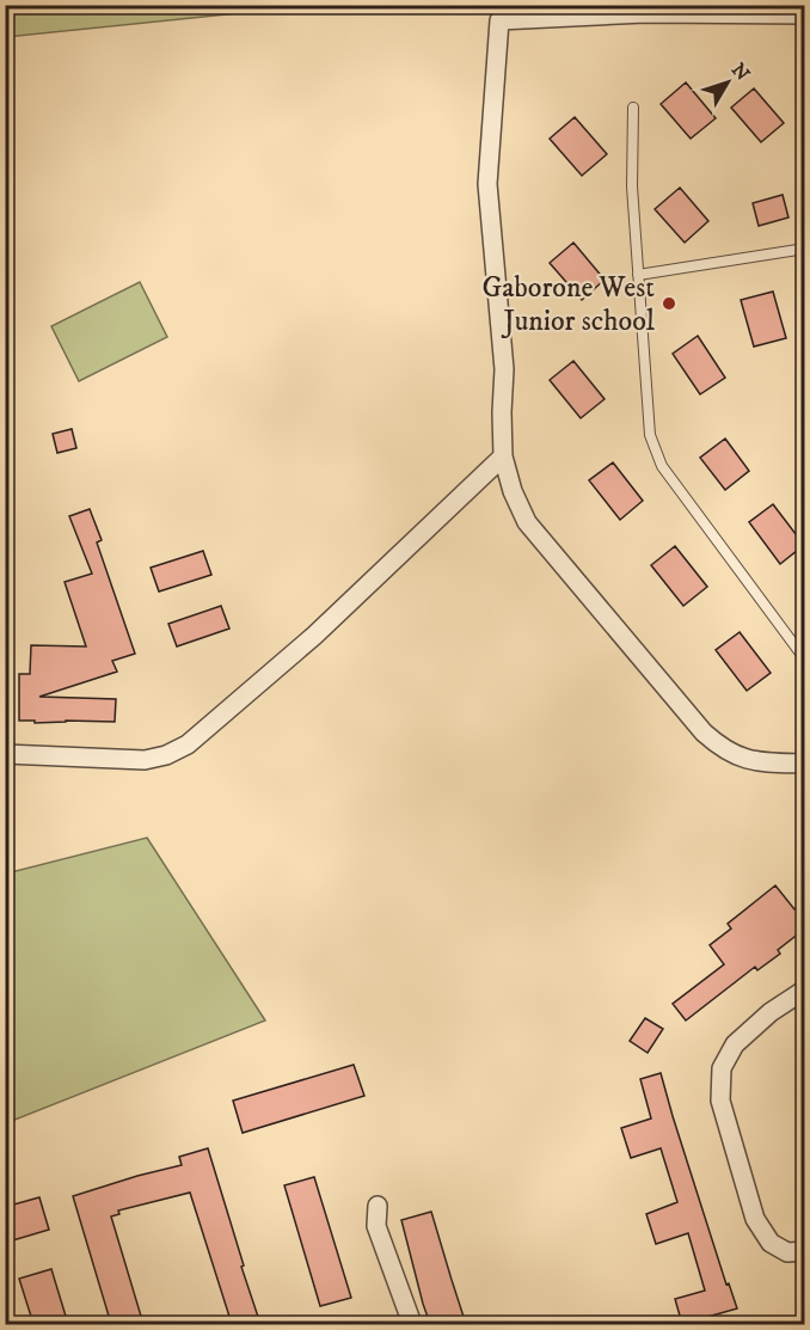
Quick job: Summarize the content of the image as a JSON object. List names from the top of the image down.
{
  "places": ["Gaborone West Junior school"],
  "north": "top right"
}
